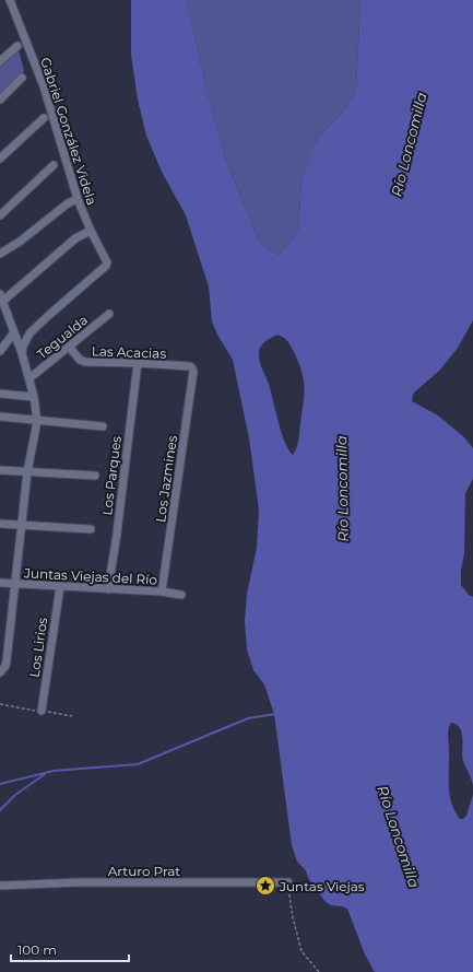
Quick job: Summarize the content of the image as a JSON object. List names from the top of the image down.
{
  "streets": {
    "street": [
      "Gabriel González Videla",
      "Tegualda",
      "Las Acacias",
      "Los Parques",
      "Los Jazmines",
      "Juntas Viejas del Río",
      "Los Lirios",
      "Arturo Prat"
    ]
  },
  "crossings": [
    ["Tegualda", "Las Acacias"],
    ["Las Acacias", "Los Parques"],
    ["Las Acacias", "Los Jazmines"],
    ["Los Parques", "Juntas Viejas del Río"],
    ["Los Jazmines", "Juntas Viejas del Río"],
    ["Juntas Viejas del Río", "Los Lirios"]
  ],
  "water": ["Río Loncomilla"],
  "places": {
    "place": ["Juntas Viejas"]
  },
  "scale_bar": "100 m"
}
